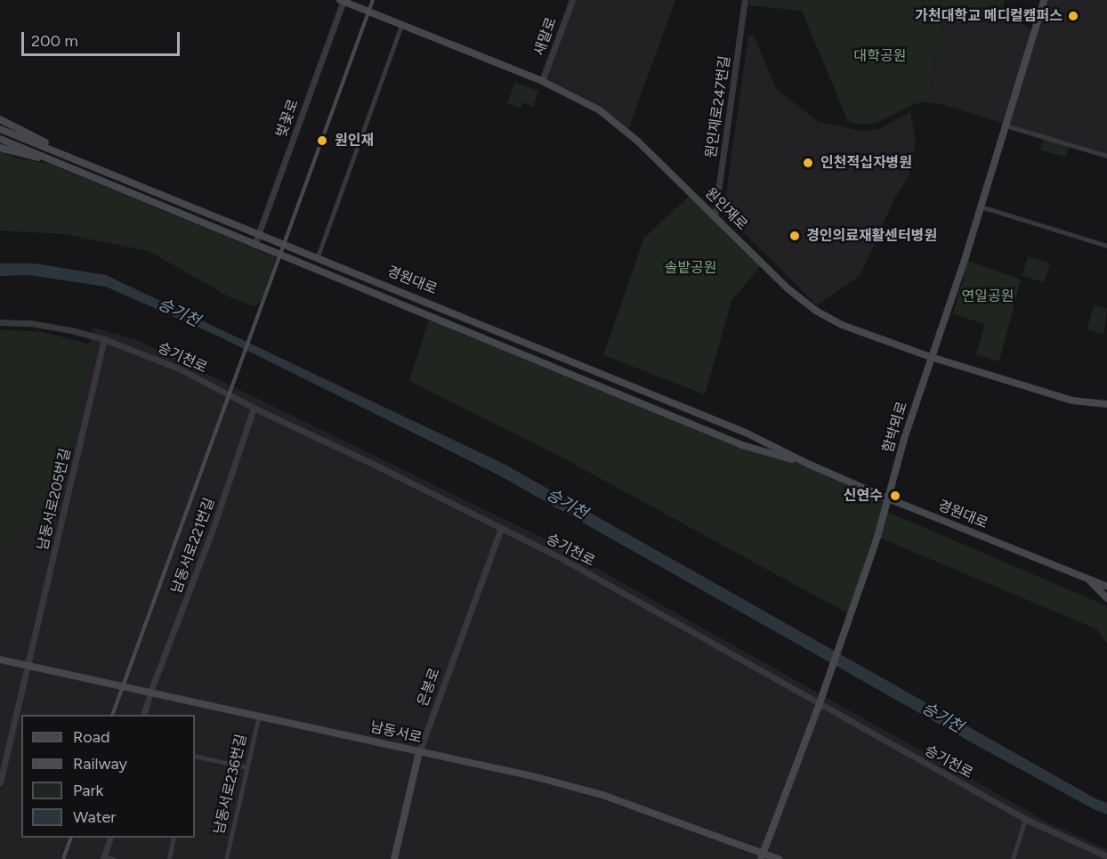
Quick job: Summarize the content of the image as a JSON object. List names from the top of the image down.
{
  "streets": {
    "main road": [
      "원인재로",
      "경원대로",
      "함박뫼로",
      "은봉로",
      "남동서로"
    ],
    "street": [
      "새말로",
      "원인재로247번길",
      "벚꽃로",
      "승기천로",
      "남동서로205번길",
      "남동서로221번길",
      "남동서로236번길"
    ]
  },
  "crossings": [
    ["새말로", "원인재로"],
    ["원인재로247번길", "원인재로"],
    ["벚꽃로", "원인재로"],
    ["벚꽃로", "경원대로"],
    ["원인재로", "함박뫼로"],
    ["경원대로", "함박뫼로"],
    ["승기천로", "함박뫼로"],
    ["승기천로", "남동서로205번길"],
    ["승기천로", "남동서로221번길"],
    ["승기천로", "은봉로"],
    ["함박뫼로", "남동서로"],
    ["남동서로205번길", "남동서로"],
    ["남동서로221번길", "남동서로"],
    ["은봉로", "남동서로"],
    ["남동서로", "남동서로236번길"]
  ],
  "water": ["승기천"],
  "parks": ["대학공원", "솔밭공원", "연일공원"],
  "places": [
    "가천대학교 메디컬캠퍼스",
    "원인재",
    "인천적십자병원",
    "경인의료재활센터병원",
    "신연수"
  ],
  "legend": [
    "Road",
    "Railway",
    "Park",
    "Water"
  ],
  "scale_bar": "200 m"
}
